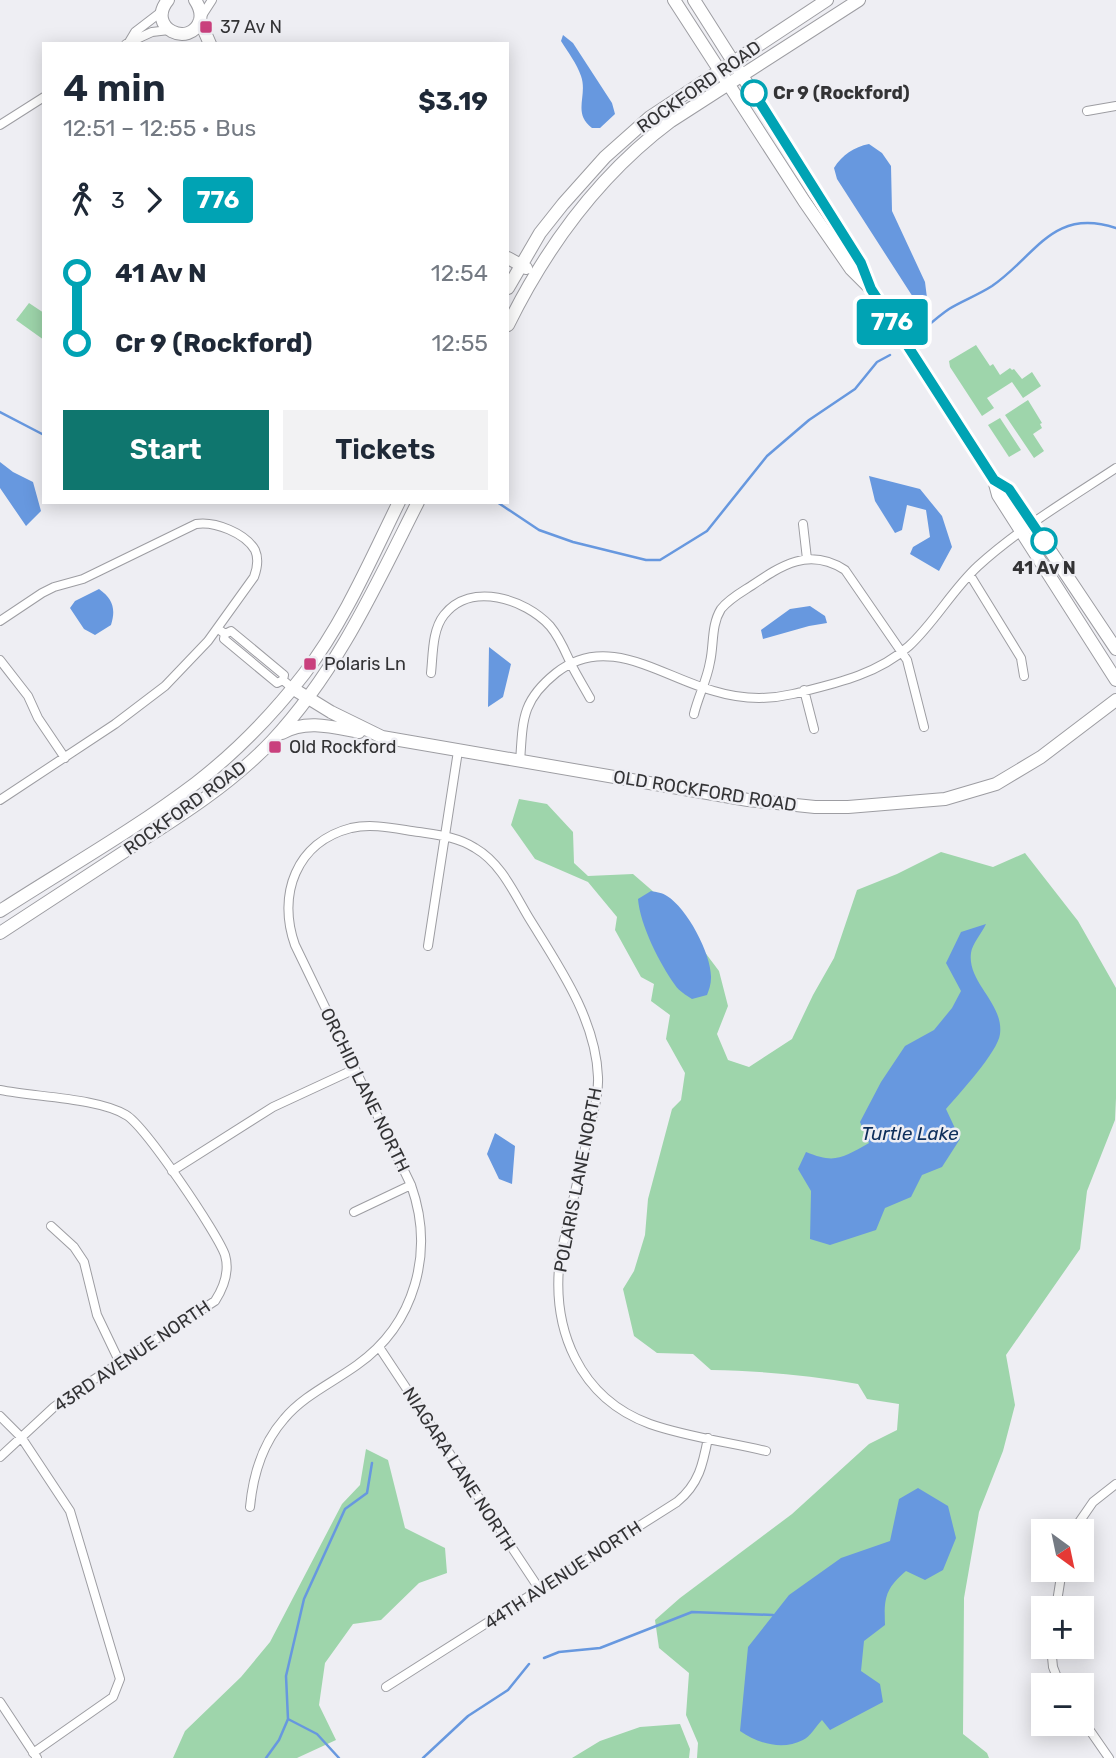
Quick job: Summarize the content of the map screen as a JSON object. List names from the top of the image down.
{
  "streets": {
    "main road": ["ROCKFORD ROAD", "OLD ROCKFORD ROAD"],
    "street": [
      "ORCHID LANE NORTH",
      "POLARIS LANE NORTH",
      "43RD AVENUE NORTH",
      "NIAGARA LANE NORTH",
      "44TH AVENUE NORTH"
    ]
  },
  "crossings": [
    ["ROCKFORD ROAD", "OLD ROCKFORD ROAD"],
    ["ORCHID LANE NORTH", "POLARIS LANE NORTH"],
    ["ORCHID LANE NORTH", "NIAGARA LANE NORTH"],
    ["POLARIS LANE NORTH", "44TH AVENUE NORTH"],
    ["NIAGARA LANE NORTH", "44TH AVENUE NORTH"]
  ],
  "water": ["Turtle Lake"],
  "places": {
    "transit": ["37 Av N", "Polaris Ln", "Old Rockford"],
    "other": ["Cr 9 (Rockford)", "41 Av N"]
  },
  "lines": ["bus line 776"],
  "north": "bottom right",
  "page": {
    "on_map": "776",
    "heading": ["4 min", "12:51 – 12:55 · Bus", "$3.19"],
    "legs": ["3", "776"],
    "list": [
      {
        "name": "41 Av N",
        "value": "12:54"
      },
      {
        "name": "Cr 9 (Rockford)",
        "value": "12:55"
      }
    ],
    "buttons": ["Start", "Tickets"],
    "map_buttons": ["+", "−"]
  }
}
